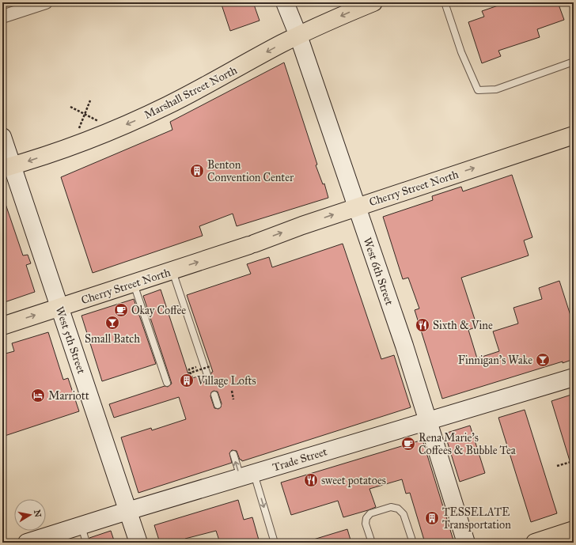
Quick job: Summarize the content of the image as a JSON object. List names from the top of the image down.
{
  "streets": {
    "main road": ["Marshall Street North", "Cherry Street North"],
    "street": ["West 6th Street", "West 5th Street", "Trade Street"]
  },
  "crossings": [
    ["Marshall Street North", "West 6th Street"],
    ["Marshall Street North", "West 5th Street"],
    ["Cherry Street North", "West 6th Street"],
    ["Cherry Street North", "West 5th Street"],
    ["West 6th Street", "Trade Street"],
    ["West 5th Street", "Trade Street"]
  ],
  "one_way": ["Marshall Street North", "Cherry Street North"],
  "places": {
    "building": ["Benton Convention Center", "Village Lofts", "TESSELATE Transportation"],
    "cafe": ["Okay Coffee", "Rena Marie's Coffees & Bubble Tea"],
    "bar": ["Small Batch", "Finnigan's Wake"],
    "restaurant": ["Sixth & Vine", "sweet potatoes"],
    "hotel": ["Marriott"]
  },
  "north": "right"
}
